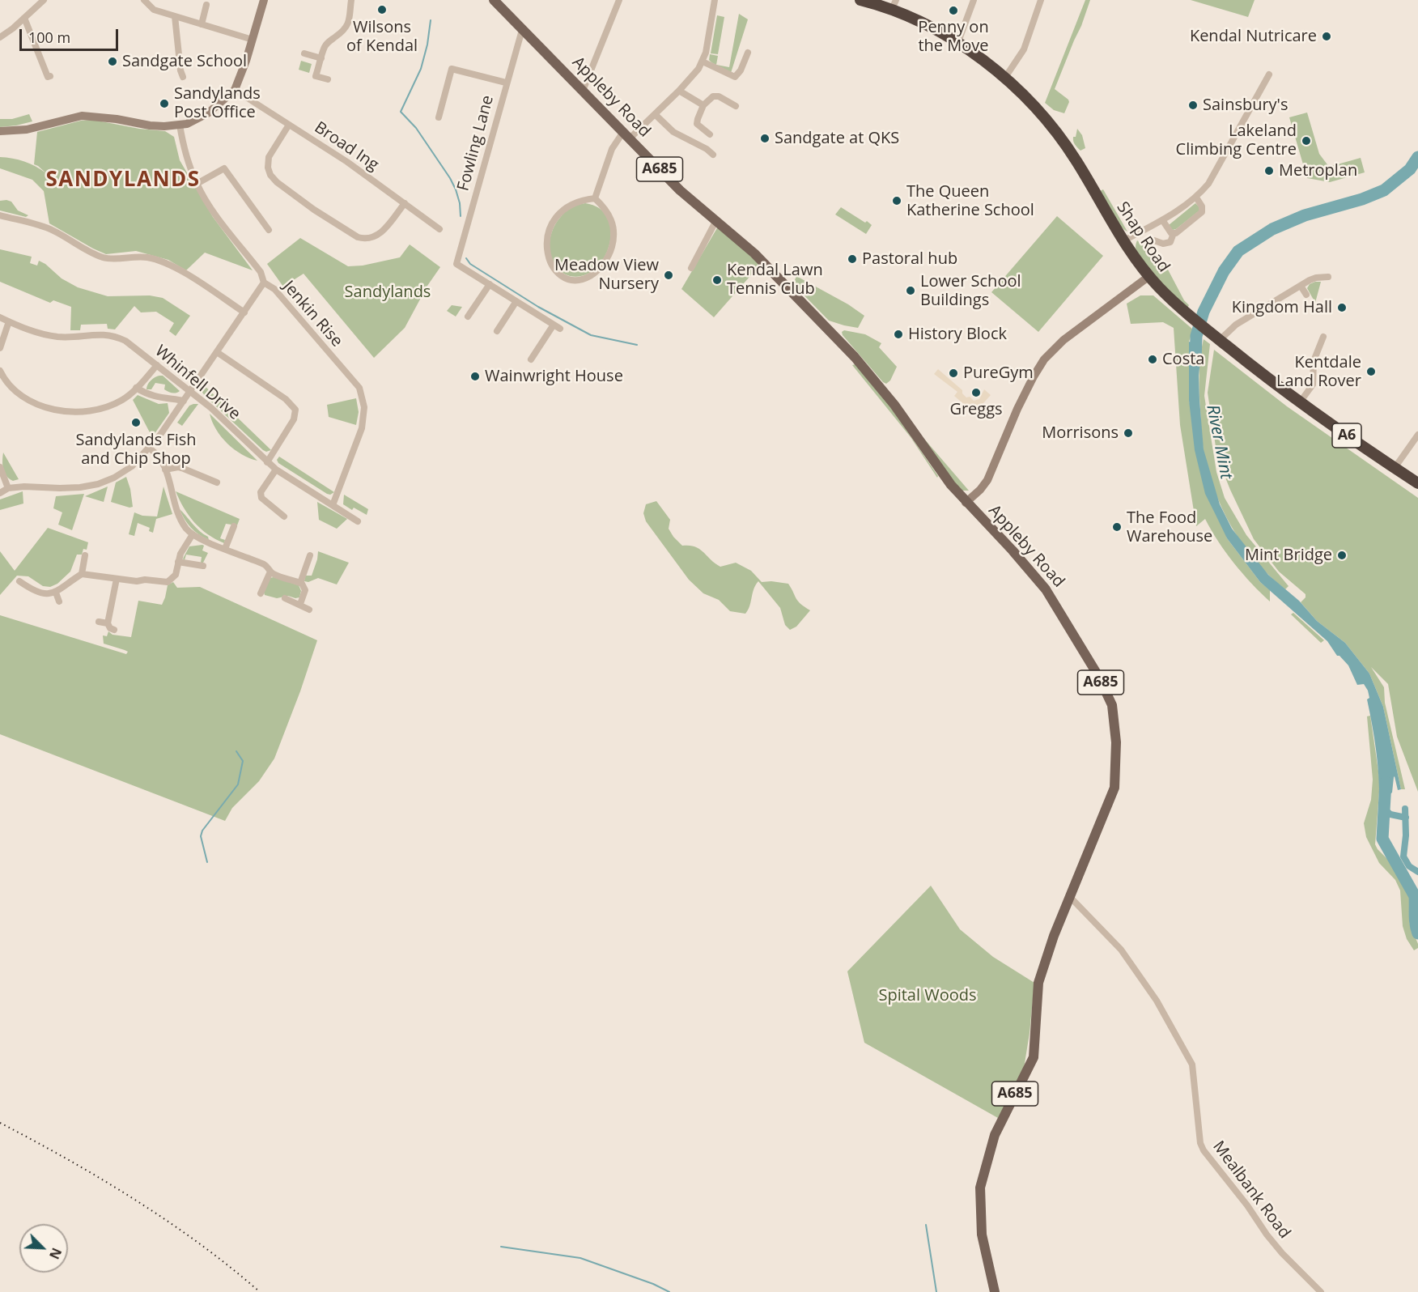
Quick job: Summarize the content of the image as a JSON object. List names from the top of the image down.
{
  "streets": {
    "highway": ["Shap Road", "A6"],
    "main road": ["Appleby Road", "A685"],
    "street": [
      "Fowling Lane",
      "Broad Ing",
      "Jenkin Rise",
      "Whinfell Drive",
      "Mealbank Road"
    ]
  },
  "crossings": [
    ["Appleby Road", "Fowling Lane"],
    ["Appleby Road", "Mealbank Road"],
    ["Jenkin Rise", "Whinfell Drive"]
  ],
  "districts": ["SANDYLANDS"],
  "water": ["River Mint"],
  "parks": ["Sandylands", "Spital Woods"],
  "places": [
    "Wilsons of Kendal",
    "Penny on the Move",
    "Kendal Nutricare",
    "Sandgate School",
    "Sandylands Post Office",
    "Sainsbury's",
    "Sandgate at QKS",
    "Lakeland Climbing Centre",
    "Metroplan",
    "The Queen Katherine School",
    "Pastoral hub",
    "Meadow View Nursery",
    "Kendal Lawn Tennis Club",
    "Lower School Buildings",
    "Kingdom Hall",
    "History Block",
    "Costa",
    "Kentdale Land Rover",
    "PureGym",
    "Wainwright House",
    "Greggs",
    "Sandylands Fish and Chip Shop",
    "Morrisons",
    "The Food Warehouse",
    "Mint Bridge"
  ],
  "scale_bar": "100 m",
  "north": "bottom right"
}
